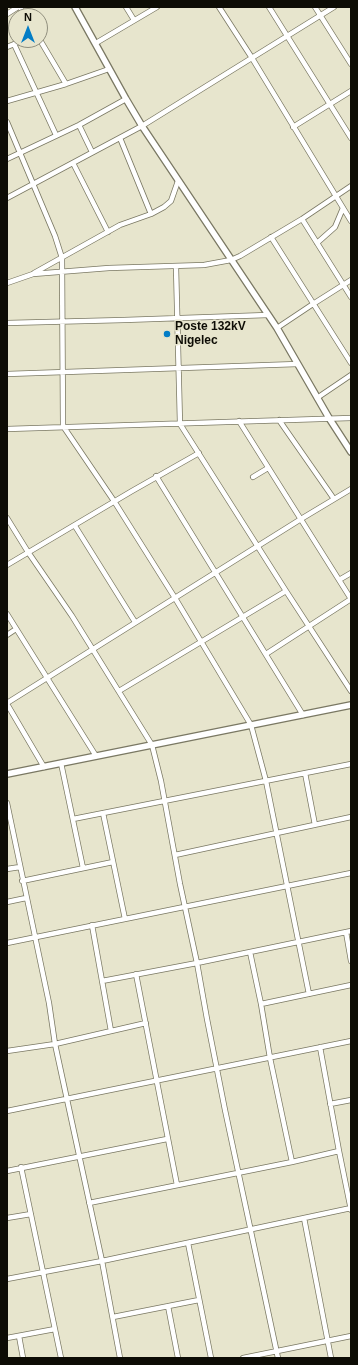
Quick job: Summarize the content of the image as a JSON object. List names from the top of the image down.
{
  "places": ["Poste 132kV Nigelec"],
  "north": "top"
}
